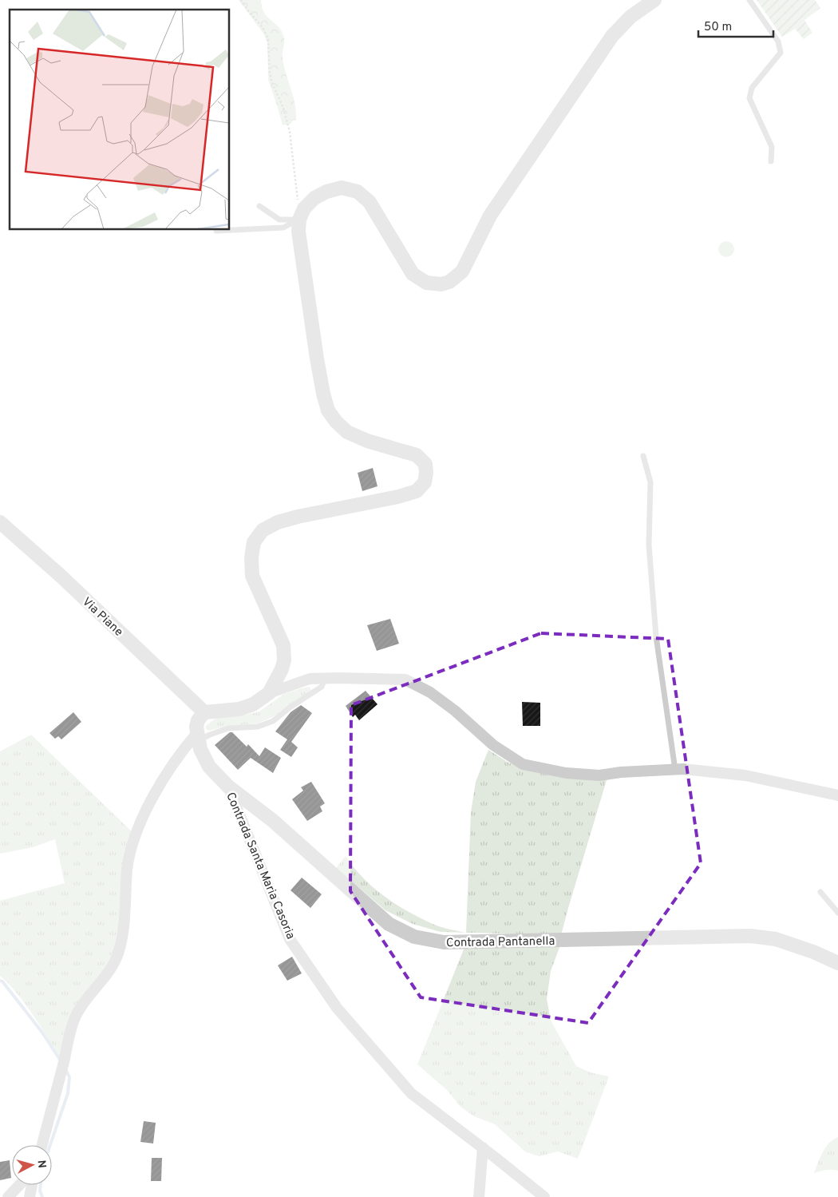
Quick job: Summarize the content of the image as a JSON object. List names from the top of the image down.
{
  "streets": {
    "street": ["Via Piane", "Contrada Santa Maria Casoria", "Contrada Pantanella"]
  },
  "crossings": [
    ["Contrada Santa Maria Casoria", "Contrada Pantanella"]
  ],
  "scale_bar": "50 m",
  "north": "right"
}
